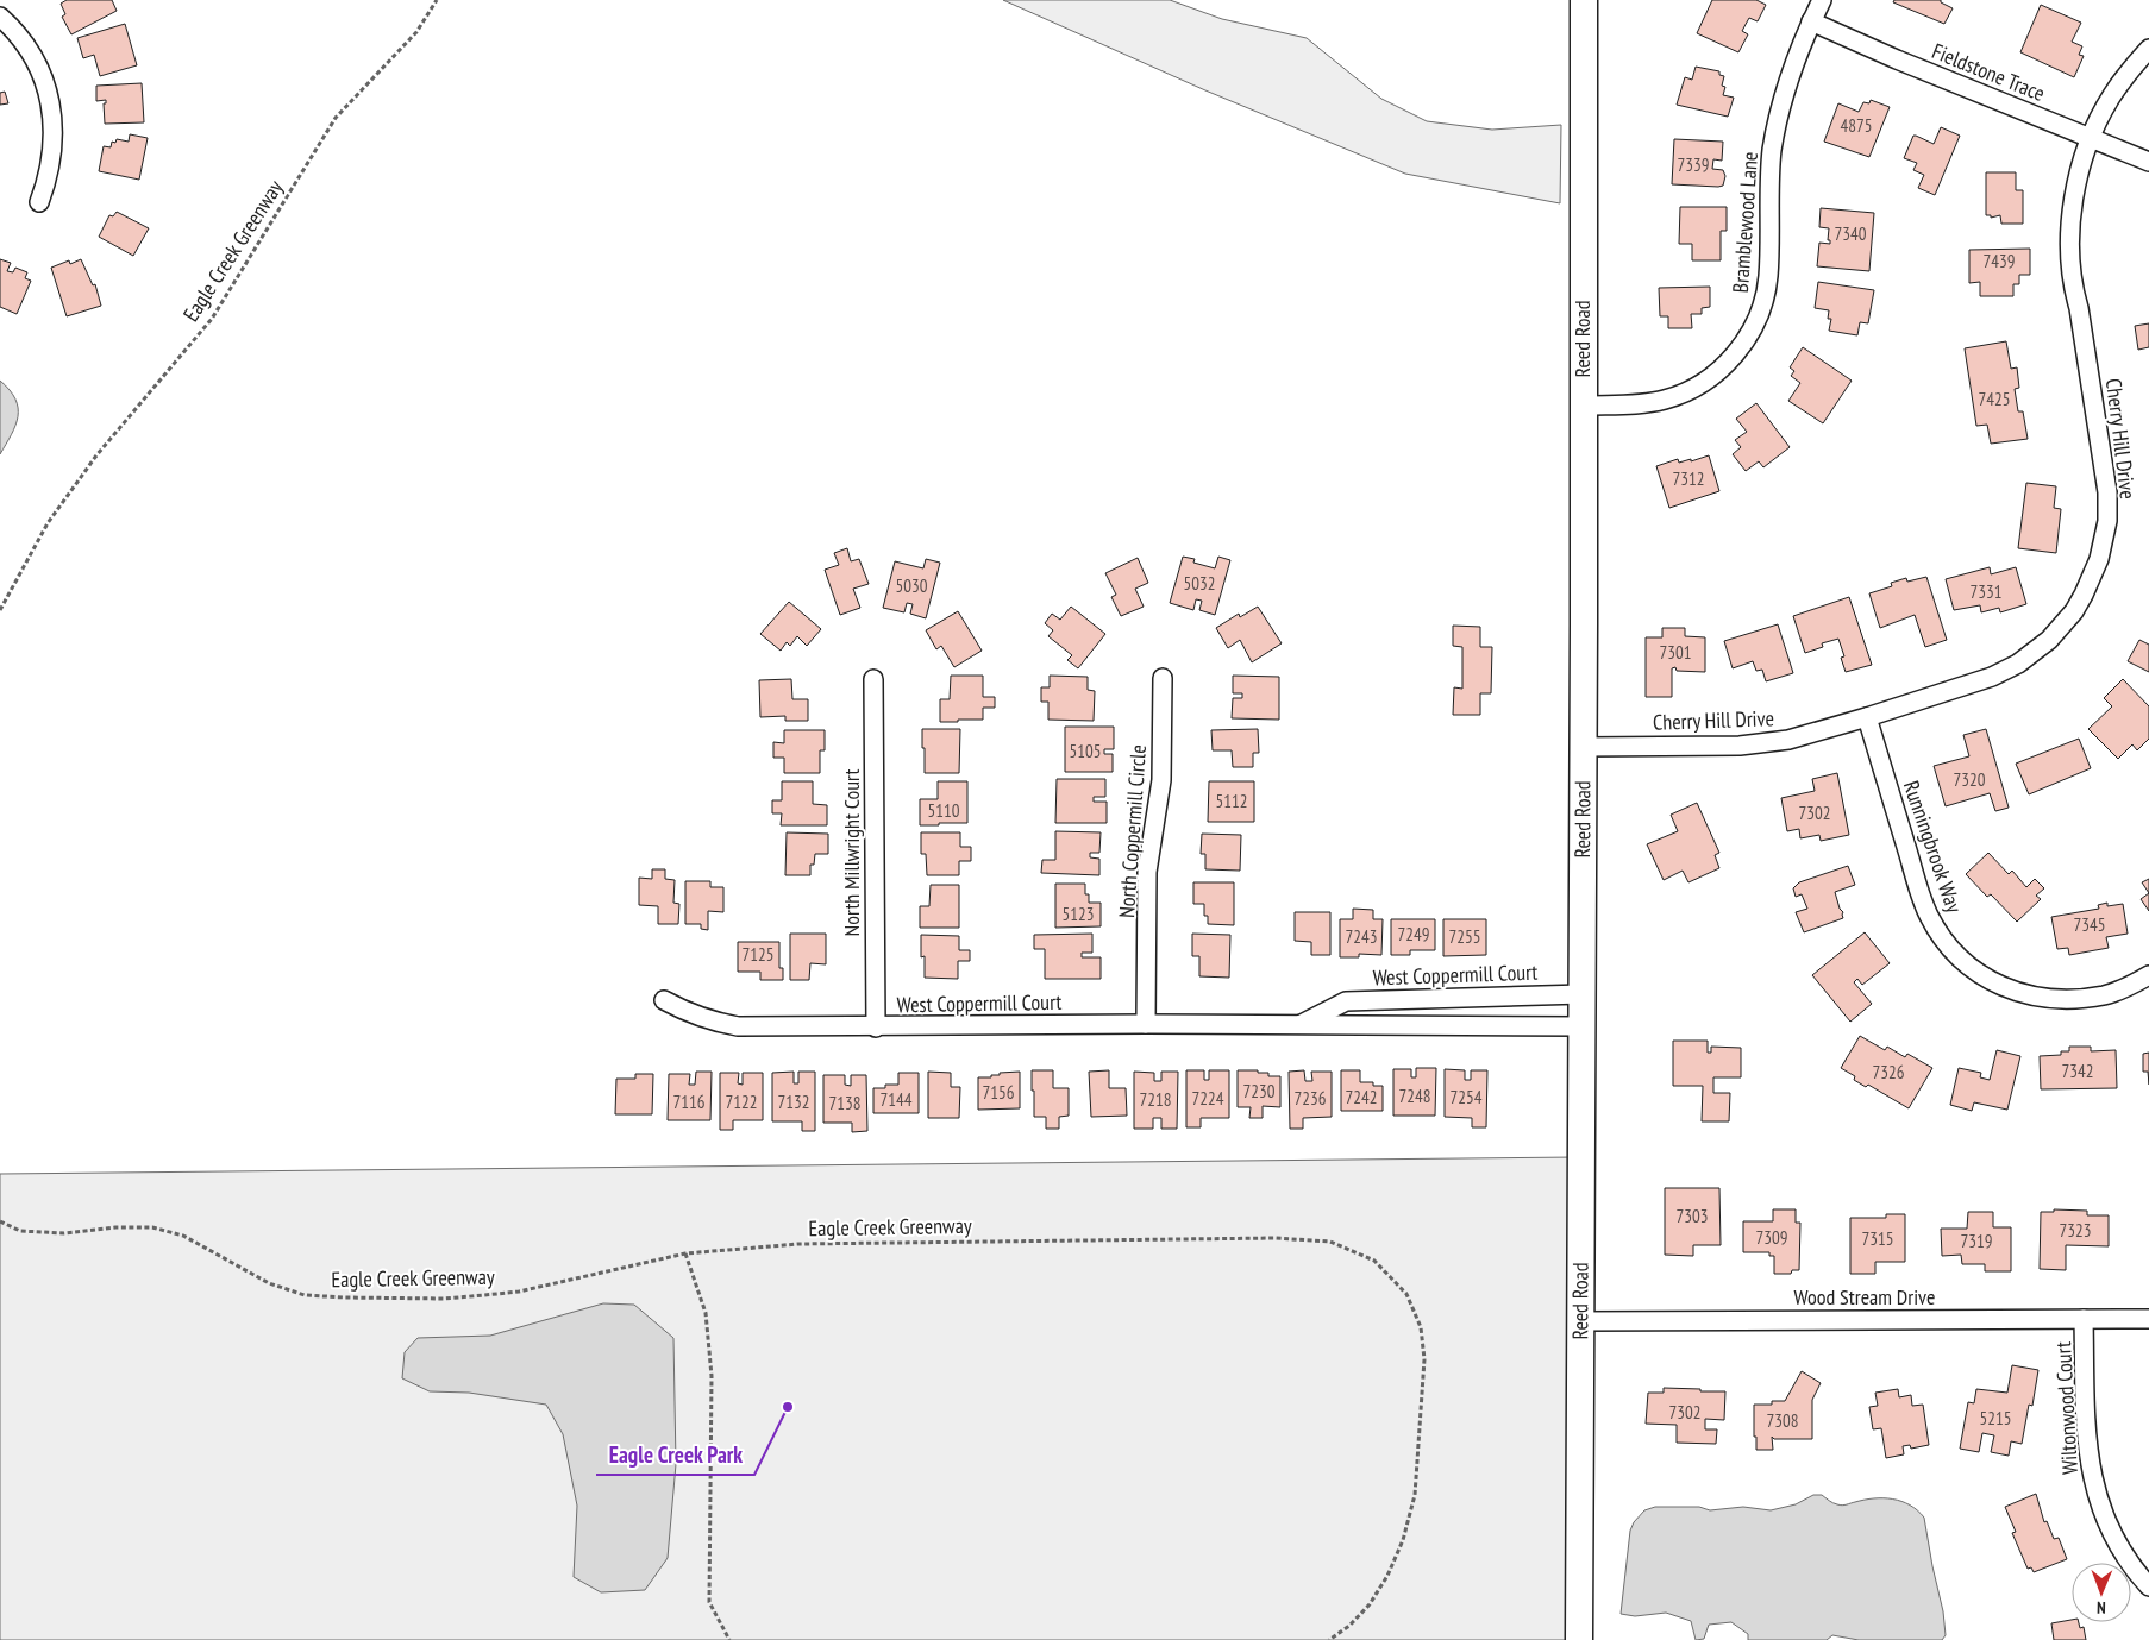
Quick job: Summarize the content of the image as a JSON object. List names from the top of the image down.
{
  "streets": {
    "main road": ["Reed Road"],
    "street": [
      "Fieldstone Trace",
      "Bramblewood Lane",
      "Cherry Hill Drive",
      "North Coppermill Circle",
      "Runningbrook Way",
      "North Millwright Court",
      "West Coppermill Court",
      "Wood Stream Drive",
      "Wiltonwood Court"
    ],
    "path": ["Eagle Creek Greenway"]
  },
  "crossings": [
    ["Fieldstone Trace", "Bramblewood Lane"],
    ["Fieldstone Trace", "Cherry Hill Drive"],
    ["Bramblewood Lane", "Reed Road"],
    ["Reed Road", "Cherry Hill Drive"],
    ["Reed Road", "West Coppermill Court"],
    ["Reed Road", "Wood Stream Drive"],
    ["Cherry Hill Drive", "Runningbrook Way"],
    ["North Coppermill Circle", "West Coppermill Court"],
    ["North Millwright Court", "West Coppermill Court"],
    ["Wood Stream Drive", "Wiltonwood Court"]
  ],
  "places": ["Eagle Creek Park"],
  "house_numbers": [
    "4875",
    "7339",
    "7340",
    "7439",
    "7425",
    "7312",
    "5032",
    "5030",
    "7331",
    "7301",
    "5105",
    "7320",
    "5112",
    "5110",
    "7302",
    "5123",
    "7345",
    "7249",
    "7243",
    "7255",
    "7125",
    "7342",
    "7326",
    "7230",
    "7156",
    "7248",
    "7242",
    "7254",
    "7224",
    "7236",
    "7144",
    "7218",
    "7116",
    "7122",
    "7132",
    "7138",
    "7303",
    "7323",
    "7309",
    "7315",
    "7319",
    "7302",
    "5215",
    "7308"
  ],
  "north": "bottom"
}
